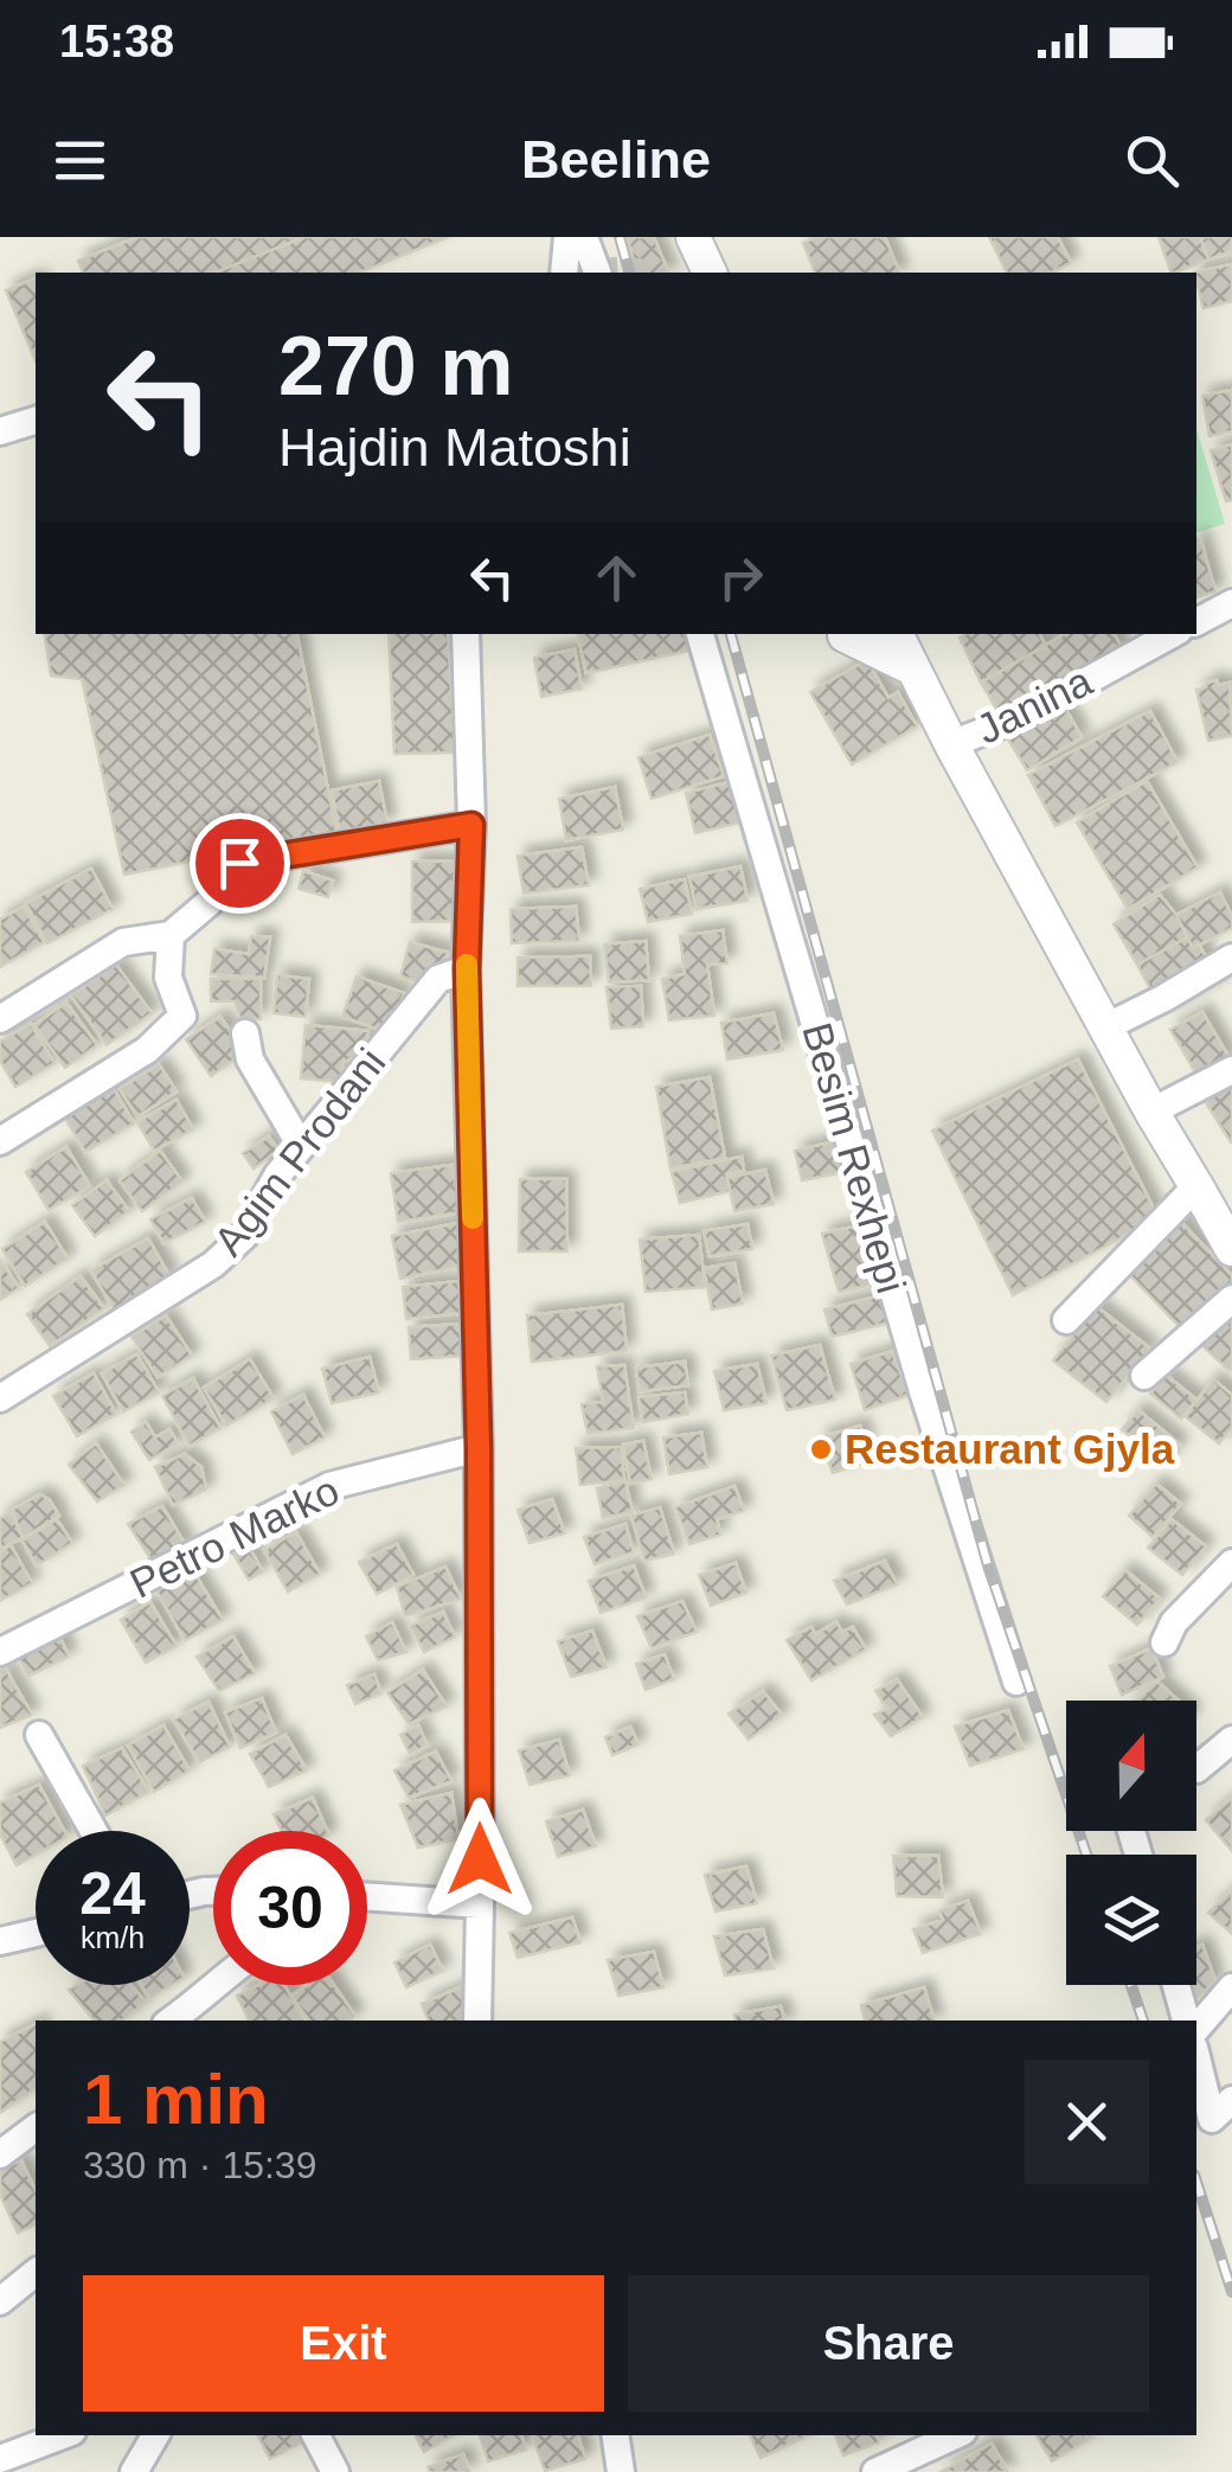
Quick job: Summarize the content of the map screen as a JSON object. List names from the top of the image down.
{
  "streets": {
    "street": [
      "Janina",
      "Agim Prodani",
      "Besim Rexhepi",
      "Petro Marko"
    ]
  },
  "places": ["Restaurant Gjyla"],
  "north": "top",
  "page": {
    "status": "15:38",
    "header": "Beeline",
    "turn": ["270 m", "Hajdin Matoshi"],
    "speed": "24 km/h",
    "limit": "30",
    "heading": ["1 min", "330 m · 15:39"],
    "buttons": ["Exit", "Share"]
  }
}
